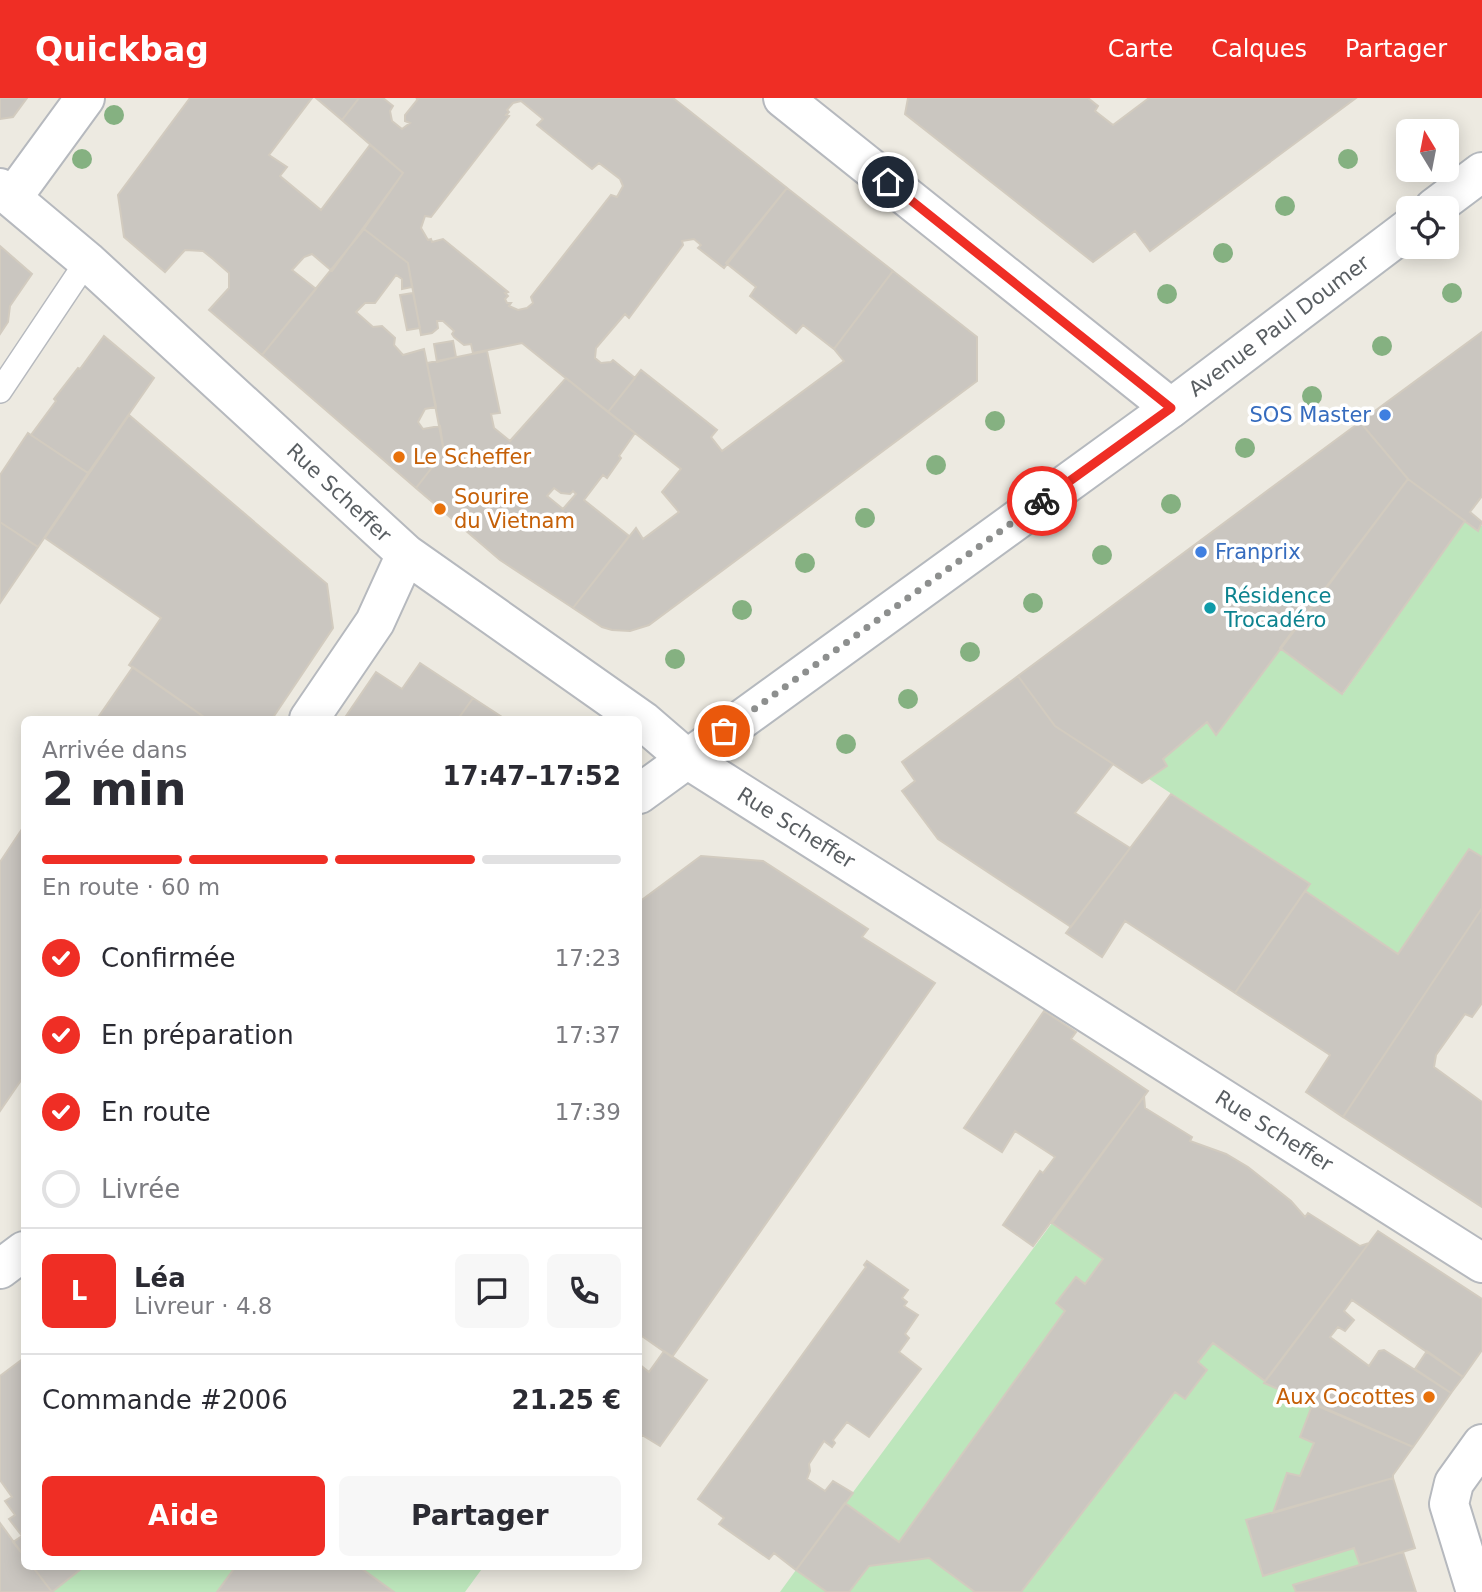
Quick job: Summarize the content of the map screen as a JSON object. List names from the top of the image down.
{
  "streets": {
    "street": ["Avenue Paul Doumer", "Rue Scheffer"]
  },
  "crossings": [
    ["Avenue Paul Doumer", "Rue Scheffer"]
  ],
  "places": [
    "SOS Master",
    "Le Scheffer",
    "Sourire du Vietnam",
    "Franprix",
    "Résidence Trocadéro",
    "Aux Cocottes"
  ],
  "north": "top",
  "page": {
    "header": "Quickbag",
    "nav": ["Carte", "Calques", "Partager"],
    "heading": ["2 min", "Arrivée dans", "17:47–17:52"],
    "panel": [
      "Léa",
      "Livreur · 4.8",
      "Commande #2006",
      "21.25 €"
    ],
    "bar": "En route · 60 m",
    "list": [
      ["Confirmée", "17:23"],
      ["En préparation", "17:37"],
      ["En route", "17:39"],
      "Livrée"
    ],
    "round": "L",
    "buttons": ["Aide", "Partager"]
  }
}
